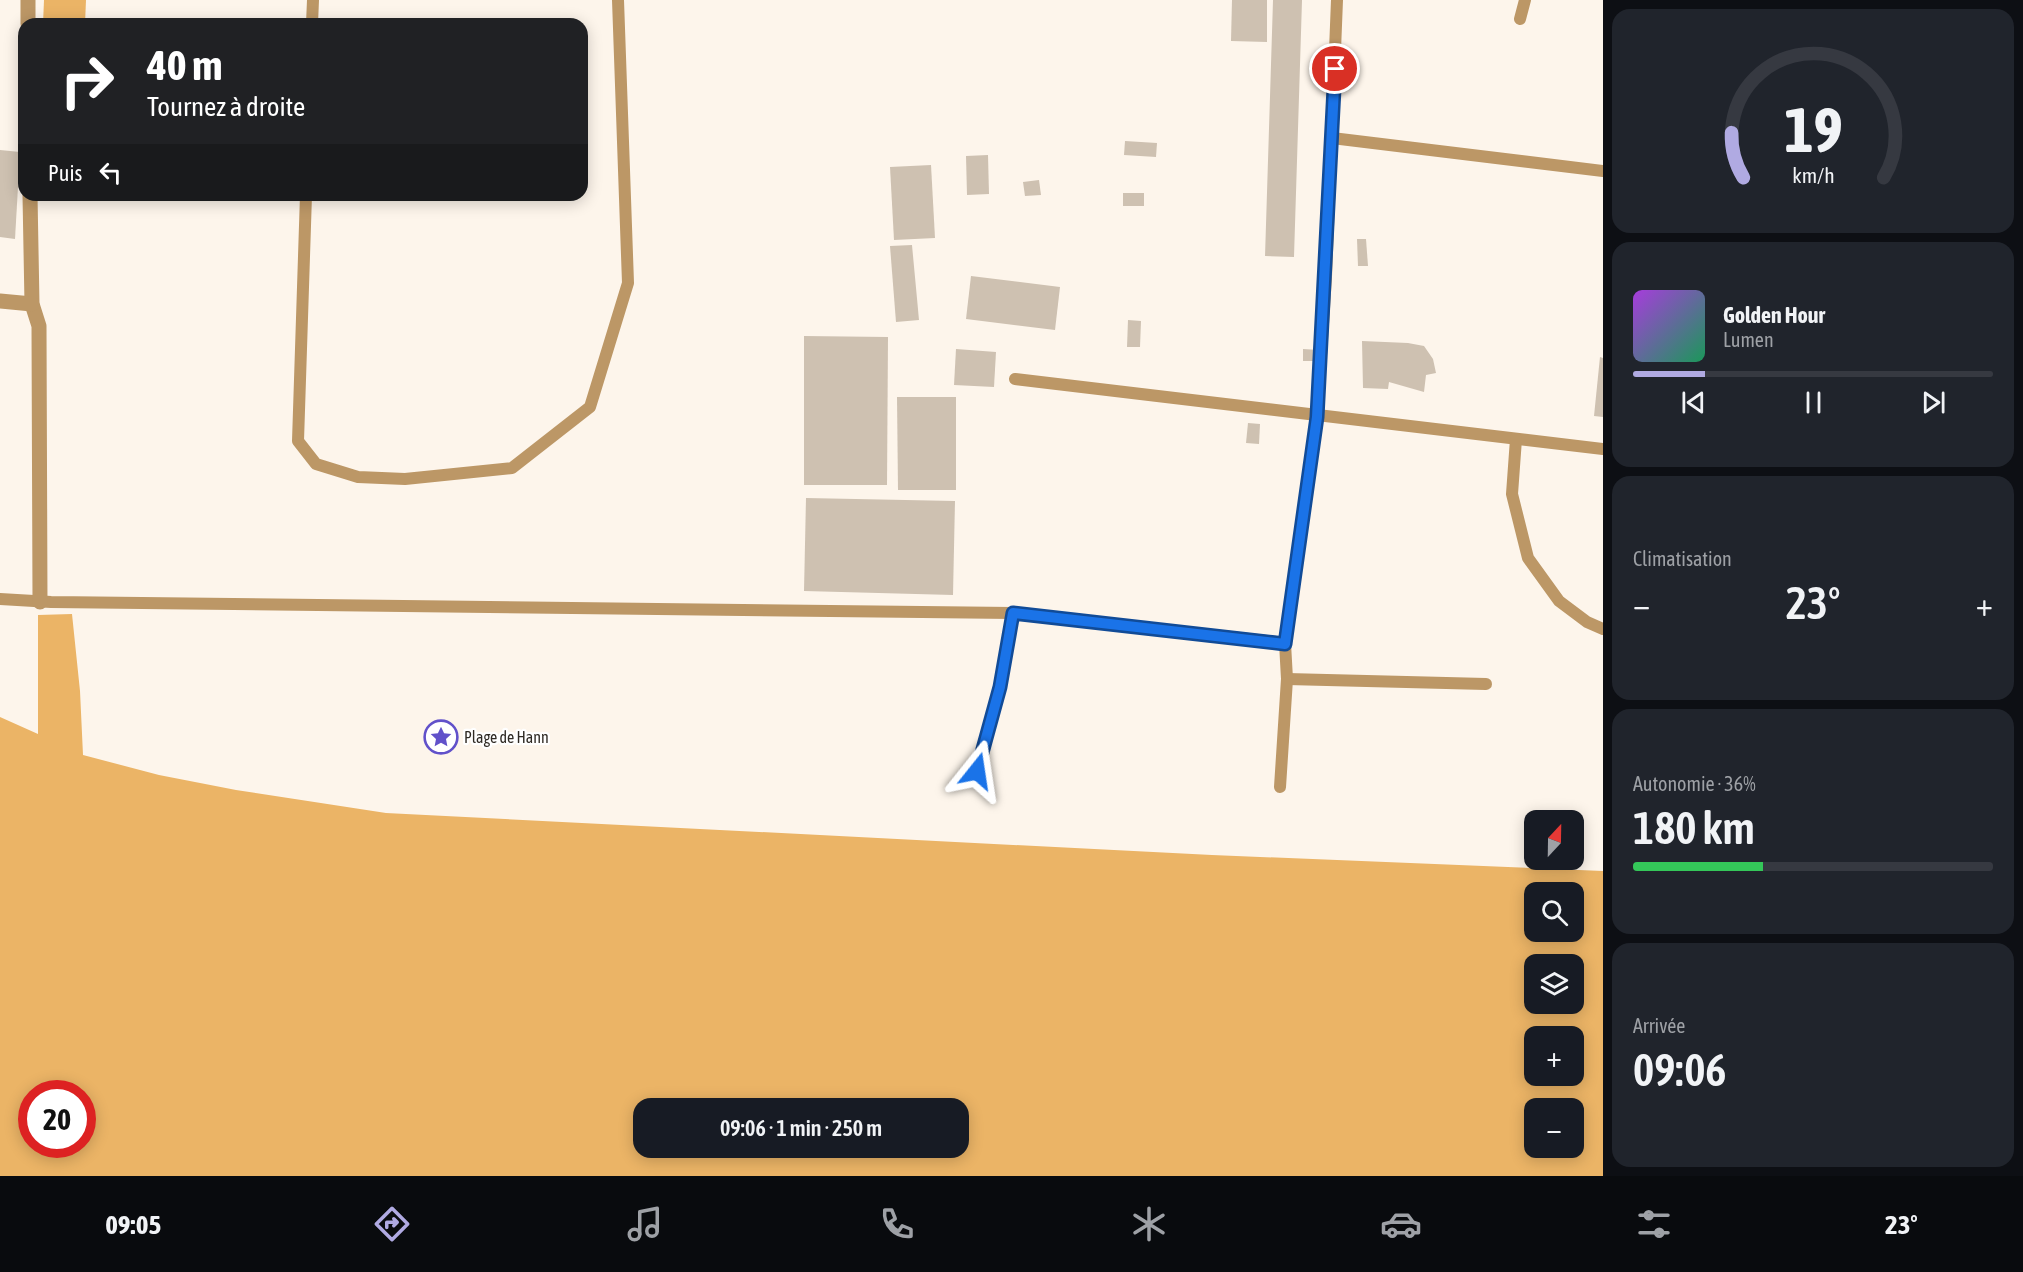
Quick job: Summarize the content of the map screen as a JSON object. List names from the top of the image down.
{
  "places": {
    "place": ["Plage de Hann"]
  },
  "north": "top",
  "page": {
    "turn": ["40 m", "Tournez à droite"],
    "then": "Puis",
    "song": ["Golden Hour", "Lumen"],
    "tile": [
      "Climatisation",
      ["Autonomie · 36%", "180 km"],
      ["Arrivée", "09:06"]
    ],
    "heat": ["−", "23°", "+"],
    "map_buttons": ["+", "−"],
    "limit": "20",
    "trip": "09:06 · 1 min · 250 m",
    "tabs": ["09:05", "23°"],
    "gauge": ["19", "km/h"]
  }
}
